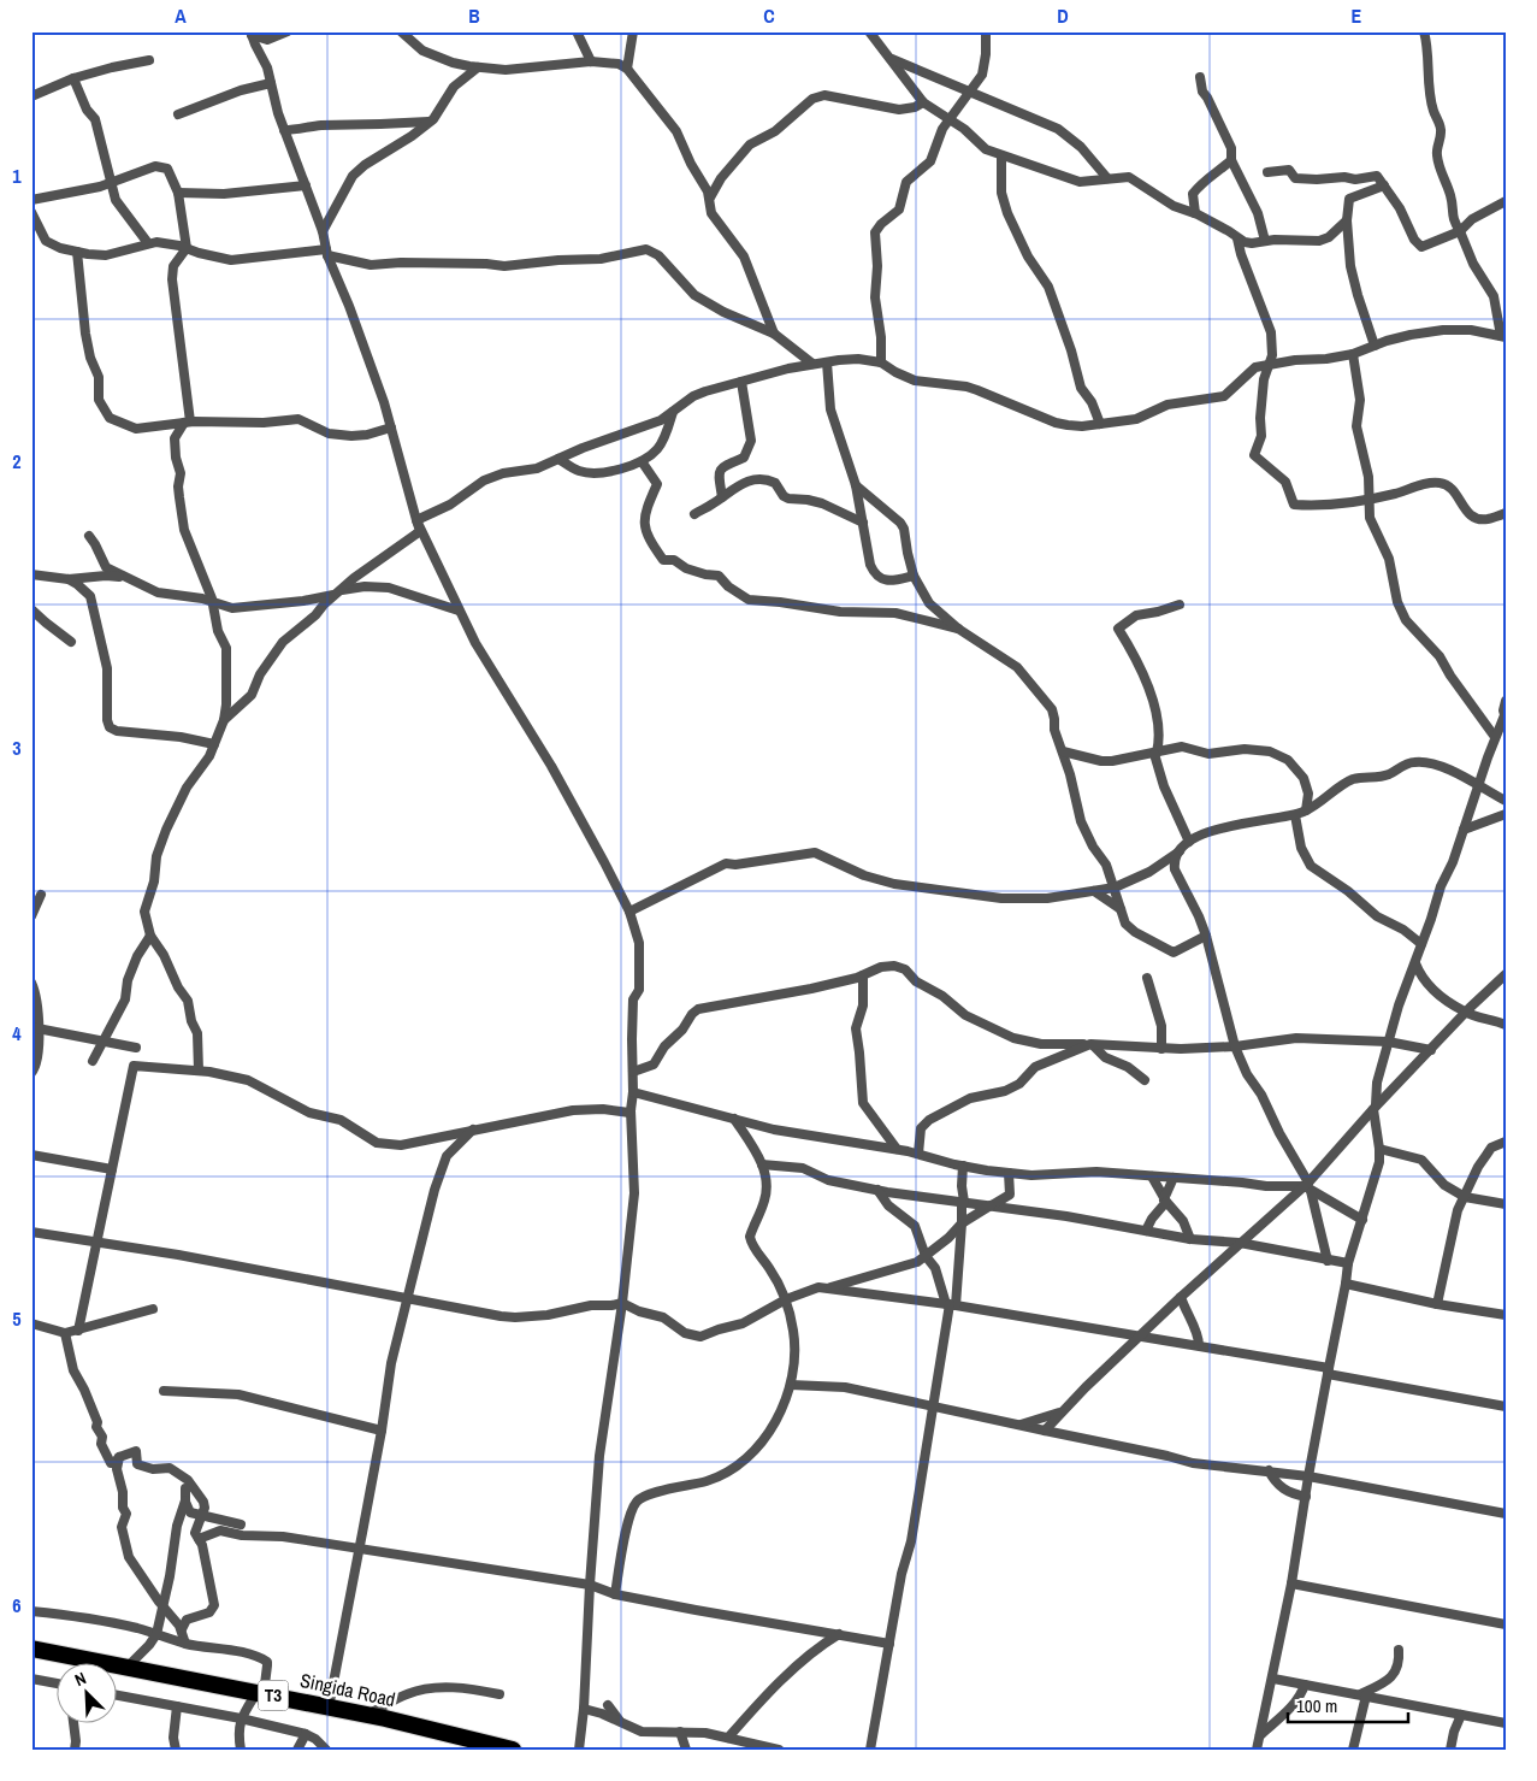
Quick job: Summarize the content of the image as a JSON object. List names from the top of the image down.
{
  "streets": {
    "highway": ["Singida Road", "T3"]
  },
  "scale_bar": "100 m",
  "north": "top left",
  "grid": {
    "columns": [
      "A",
      "B",
      "C",
      "D",
      "E"
    ],
    "rows": [
      "1",
      "2",
      "3",
      "4",
      "5",
      "6"
    ]
  }
}
